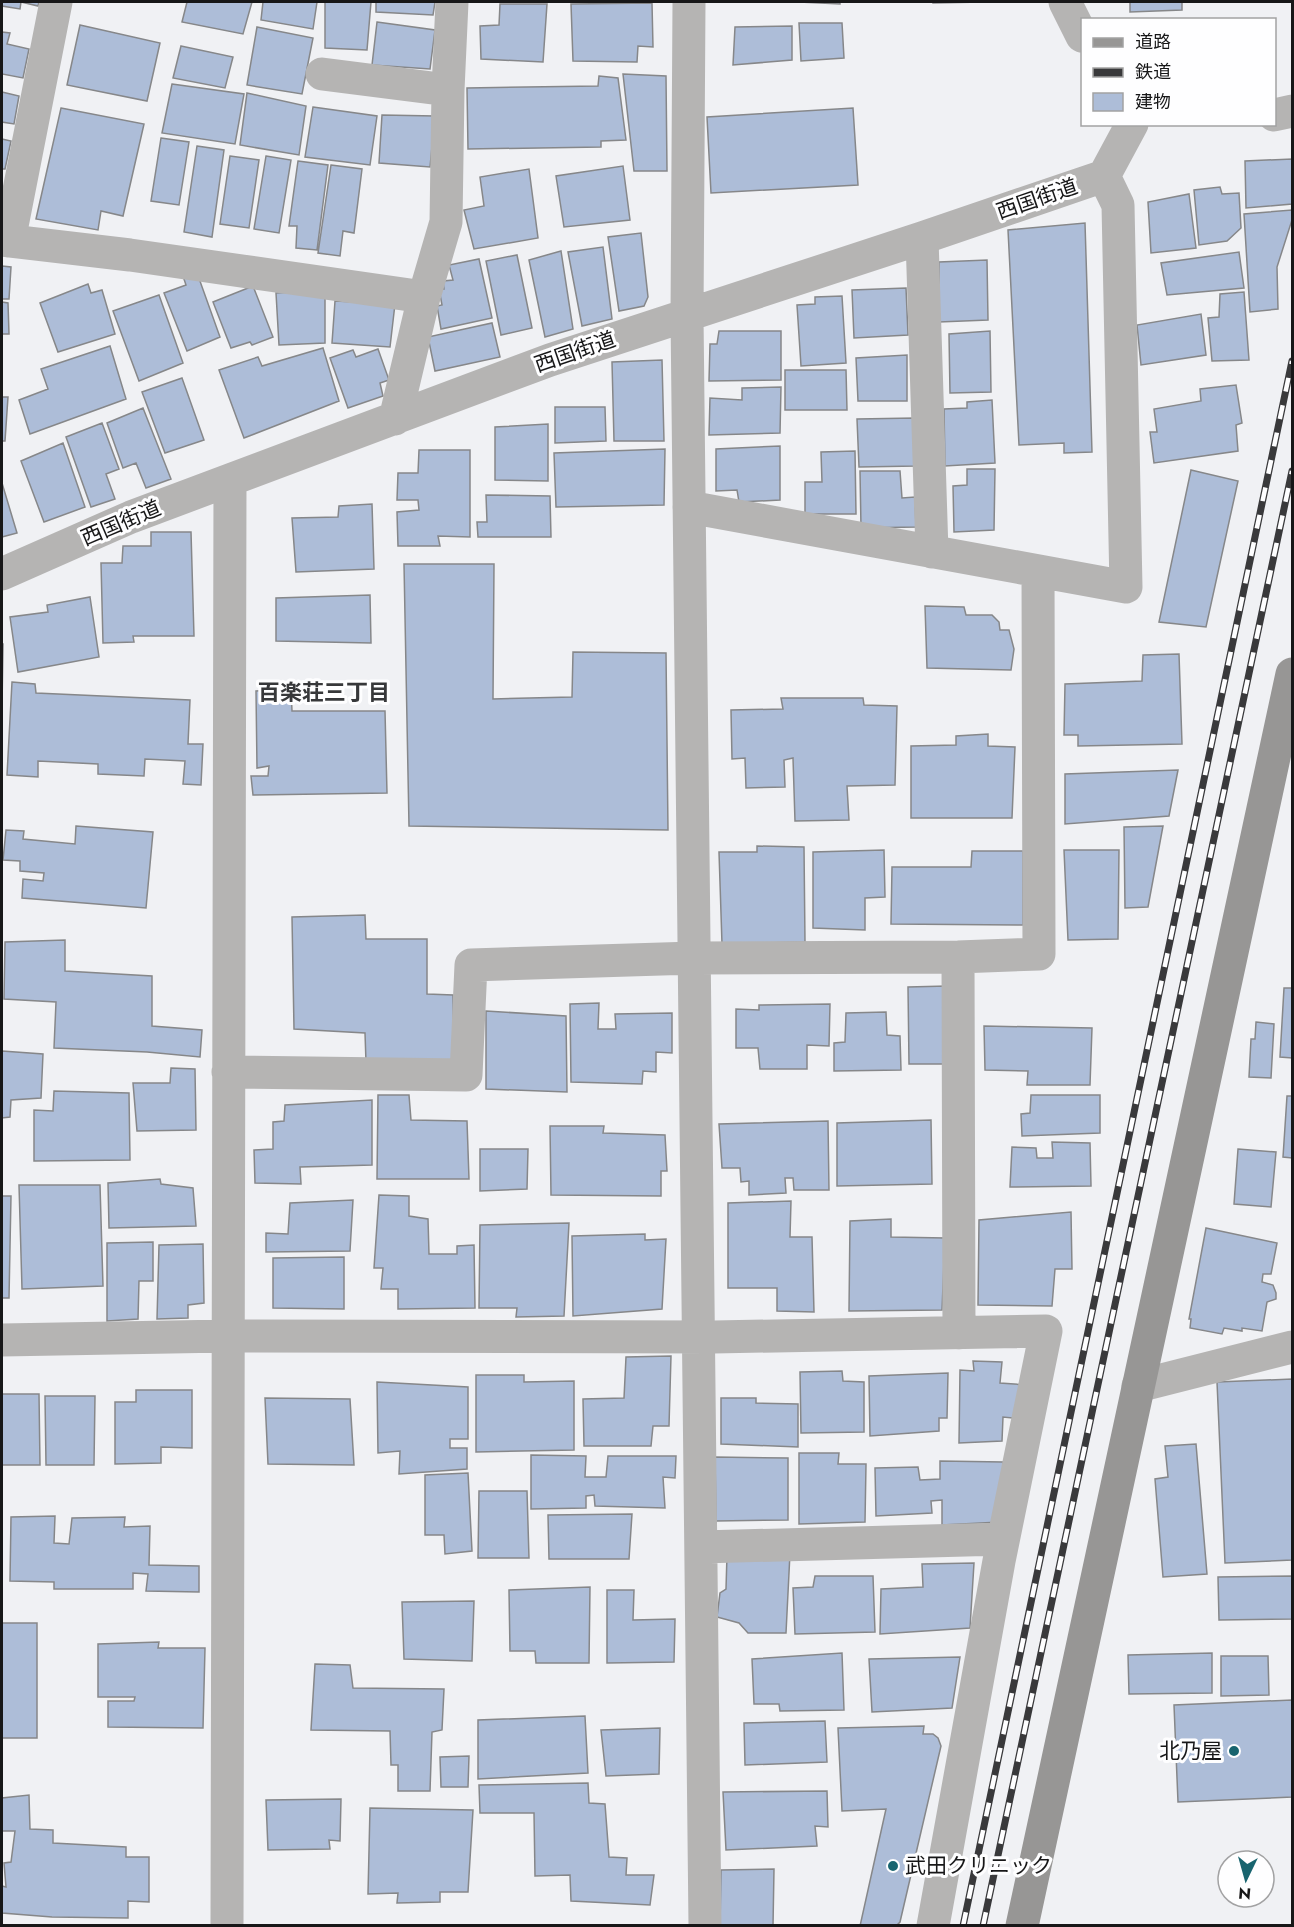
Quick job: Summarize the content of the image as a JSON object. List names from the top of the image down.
{
  "streets": {
    "street": ["西国街道"]
  },
  "districts": ["百楽荘三丁目"],
  "places": ["北乃屋", "武田クリニック"],
  "legend": ["道路", "鉄道", "建物"],
  "north": "bottom"
}
